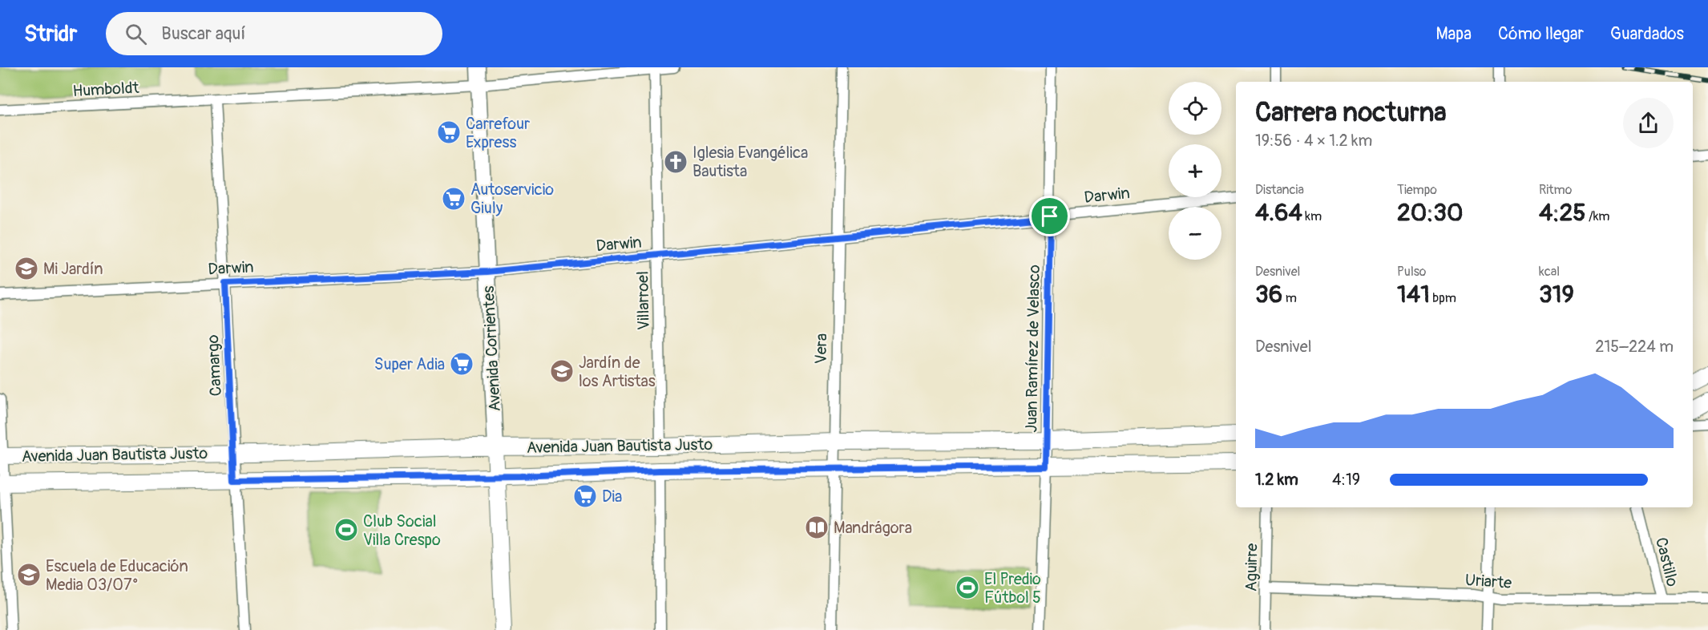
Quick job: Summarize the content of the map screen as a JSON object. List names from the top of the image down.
{
  "streets": {
    "main road": ["Avenida Corrientes", "Avenida Juan Bautista Justo"],
    "street": [
      "Humboldt",
      "Darwin",
      "Villarroel",
      "Vera",
      "Juan Ramírez de Velasco",
      "Camargo",
      "Castillo",
      "Aguirre",
      "Uriarte"
    ]
  },
  "crossings": [
    ["Humboldt", "Villarroel"],
    ["Humboldt", "Avenida Corrientes"],
    ["Humboldt", "Camargo"],
    ["Darwin", "Villarroel"],
    ["Darwin", "Avenida Corrientes"],
    ["Darwin", "Vera"],
    ["Darwin", "Juan Ramírez de Velasco"],
    ["Darwin", "Camargo"],
    ["Villarroel", "Avenida Juan Bautista Justo"],
    ["Avenida Corrientes", "Avenida Juan Bautista Justo"],
    ["Vera", "Avenida Juan Bautista Justo"],
    ["Juan Ramírez de Velasco", "Avenida Juan Bautista Justo"],
    ["Camargo", "Avenida Juan Bautista Justo"],
    ["Castillo", "Uriarte"],
    ["Aguirre", "Uriarte"]
  ],
  "places": {
    "supermarket": [
      "Carrefour Express",
      "Autoservicio Giuly",
      "Super Adia",
      "Dia"
    ],
    "church": ["Iglesia Evangélica Bautista"],
    "school or university": ["Mi Jardín", "Jardín de los Artistas", "Escuela de Educación Media 03/07°"],
    "library": ["Mandrágora"],
    "sports": ["Club Social Villa Crespo", "El Predio Fútbol 5"]
  },
  "page": {
    "header": "Stridr",
    "search": "Buscar aquí",
    "nav": ["Mapa", "Cómo llegar", "Guardados"],
    "map_buttons": ["+", "−"],
    "heading": ["Carrera nocturna", "19:56 · 4 × 1.2 km"],
    "stats": [
      ["Distancia", "4.64 km"],
      ["Tiempo", "20:30"],
      ["Ritmo", "4:25 /km"],
      ["Desnivel", "36 m"],
      ["Pulso", "141 bpm"],
      ["kcal", "319"]
    ],
    "chart": ["Desnivel", "215–224 m"],
    "list": [
      {
        "name": "1.2 km",
        "note": "4:19"
      }
    ]
  }
}
